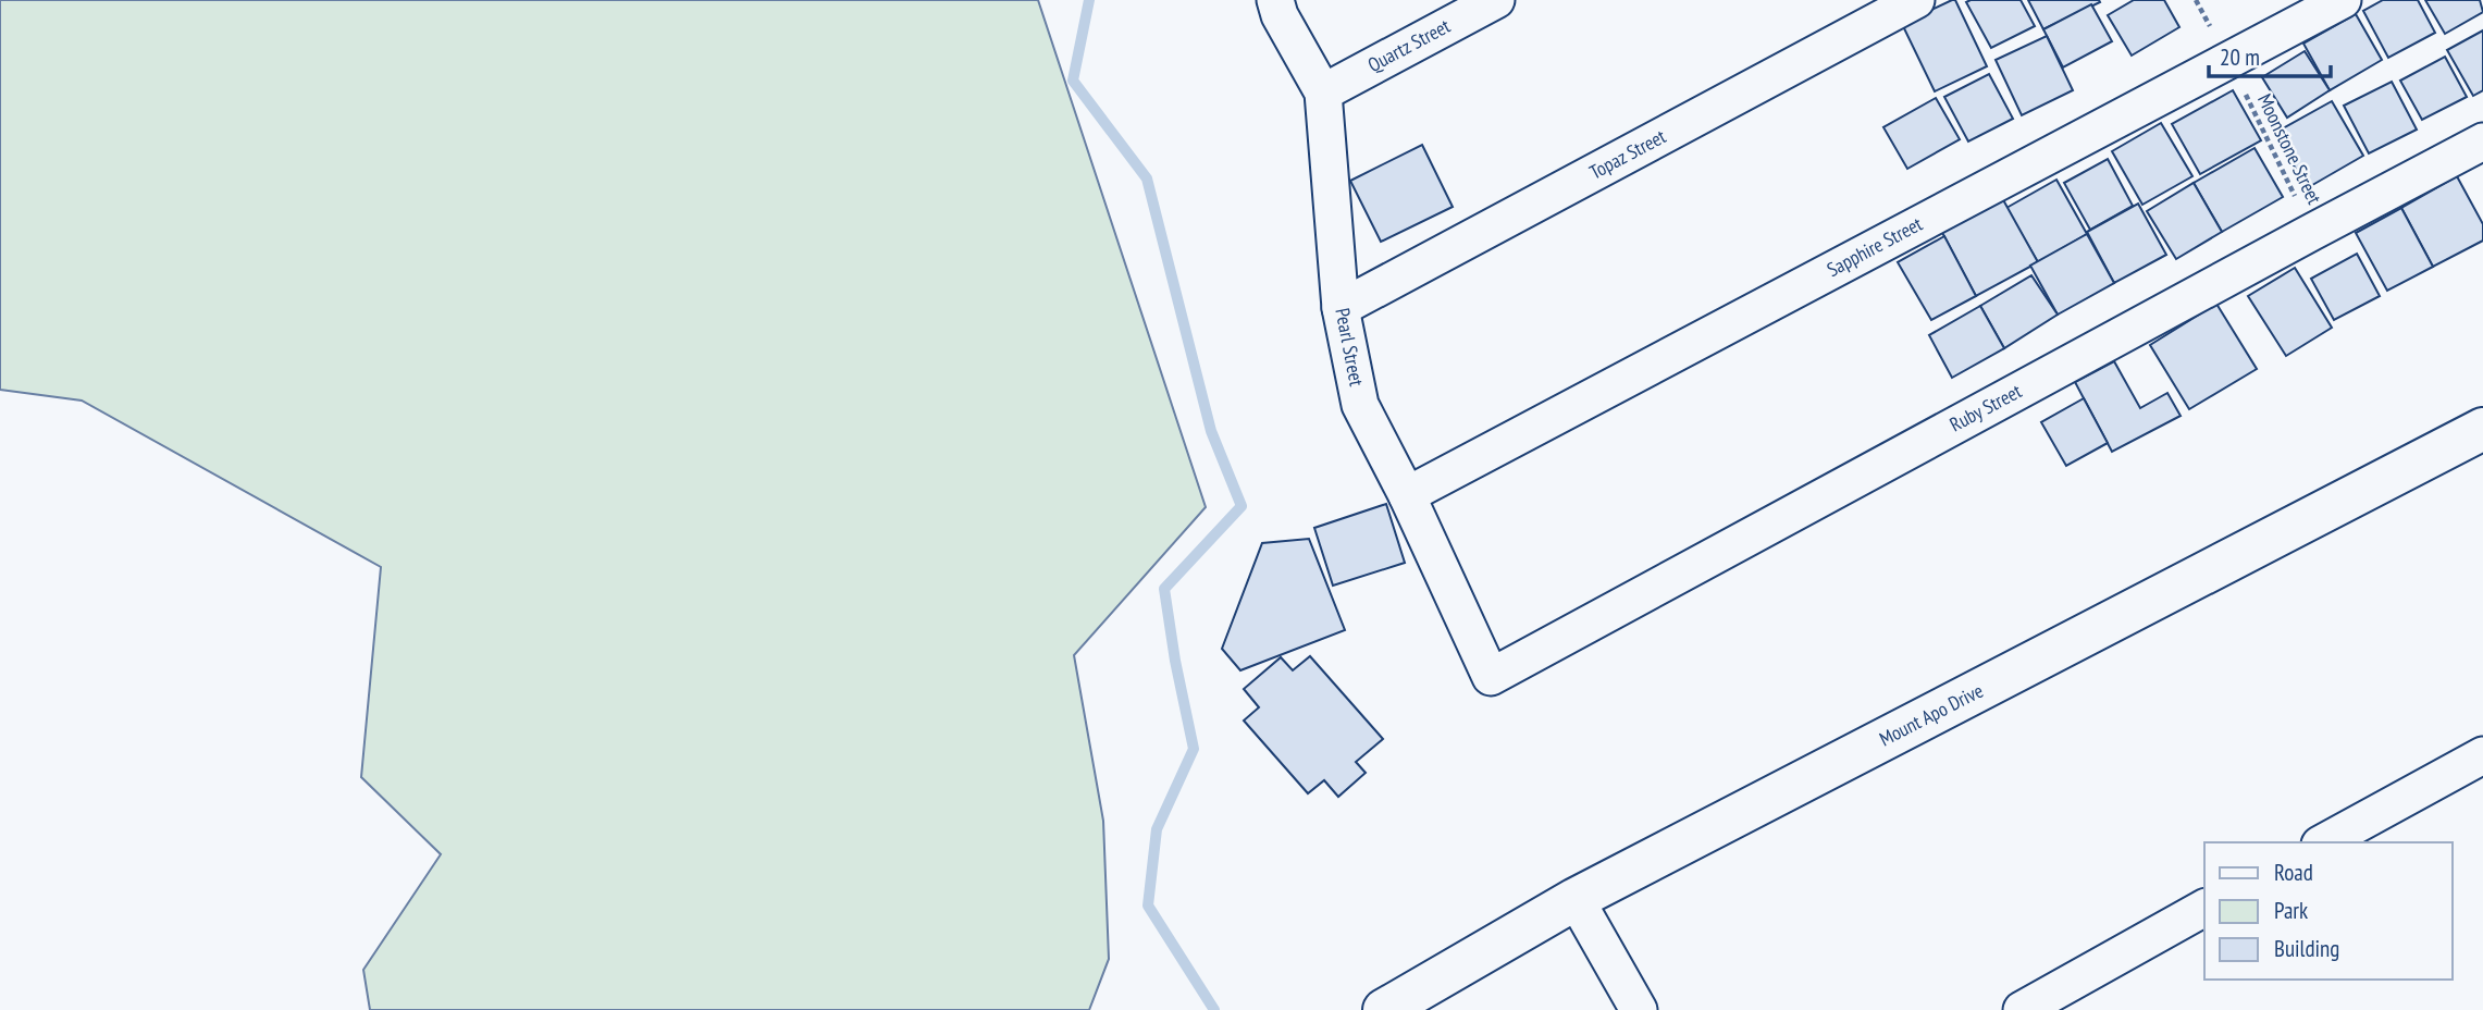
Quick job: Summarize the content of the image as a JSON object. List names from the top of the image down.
{
  "streets": {
    "street": [
      "Quartz Street",
      "Topaz Street",
      "Sapphire Street",
      "Pearl Street",
      "Ruby Street",
      "Mount Apo Drive"
    ],
    "path": ["Moonstone Street"]
  },
  "crossings": [
    ["Quartz Street", "Pearl Street"],
    ["Moonstone Street", "Sapphire Street"],
    ["Moonstone Street", "Ruby Street"],
    ["Topaz Street", "Pearl Street"],
    ["Sapphire Street", "Pearl Street"],
    ["Pearl Street", "Ruby Street"]
  ],
  "legend": ["Road", "Park", "Building"],
  "scale_bar": "20 m"
}
